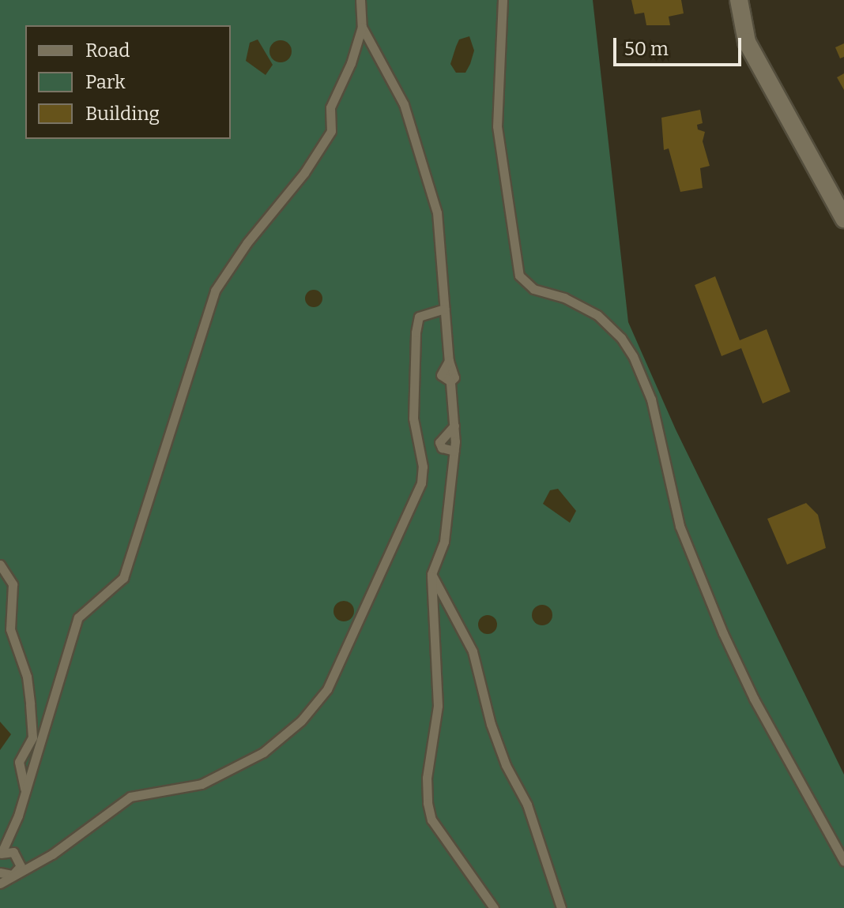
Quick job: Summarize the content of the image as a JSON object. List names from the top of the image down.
{
  "legend": ["Road", "Park", "Building"],
  "scale_bar": "50 m"
}
